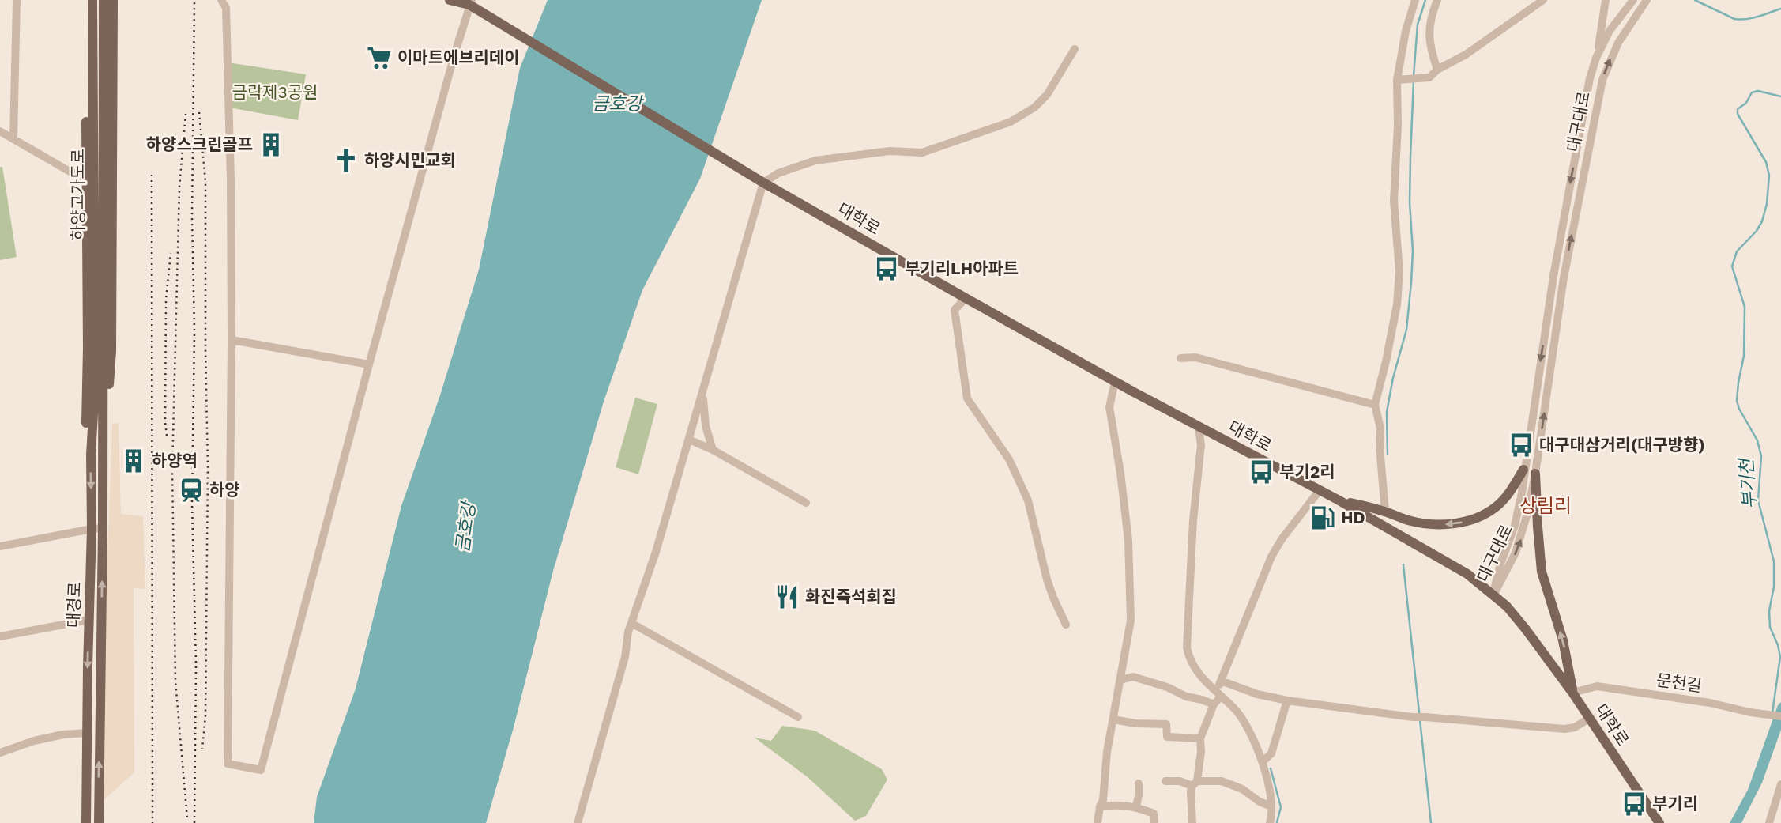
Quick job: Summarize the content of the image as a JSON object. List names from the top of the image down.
{
  "streets": {
    "main road": ["하양고가도로", "대학로", "대경로"],
    "street": ["대구대로", "문천길"]
  },
  "crossings": [
    ["대구대로", "대학로"],
    ["하양고가도로", "대경로"],
    ["대학로", "문천길"]
  ],
  "districts": ["상림리"],
  "water": ["금호강", "부기천"],
  "parks": ["금락제3공원"],
  "places": {
    "supermarket": ["이마트에브리데이"],
    "building": ["하양스크린골프", "하양역"],
    "church": ["하양시민교회"],
    "bus stop": [
      "부기리LH아파트",
      "대구대삼거리(대구방향)",
      "부기2리",
      "부기리"
    ],
    "station": ["하양"],
    "fuel station": ["HD"],
    "restaurant": ["화진즉석회집"]
  }
}
